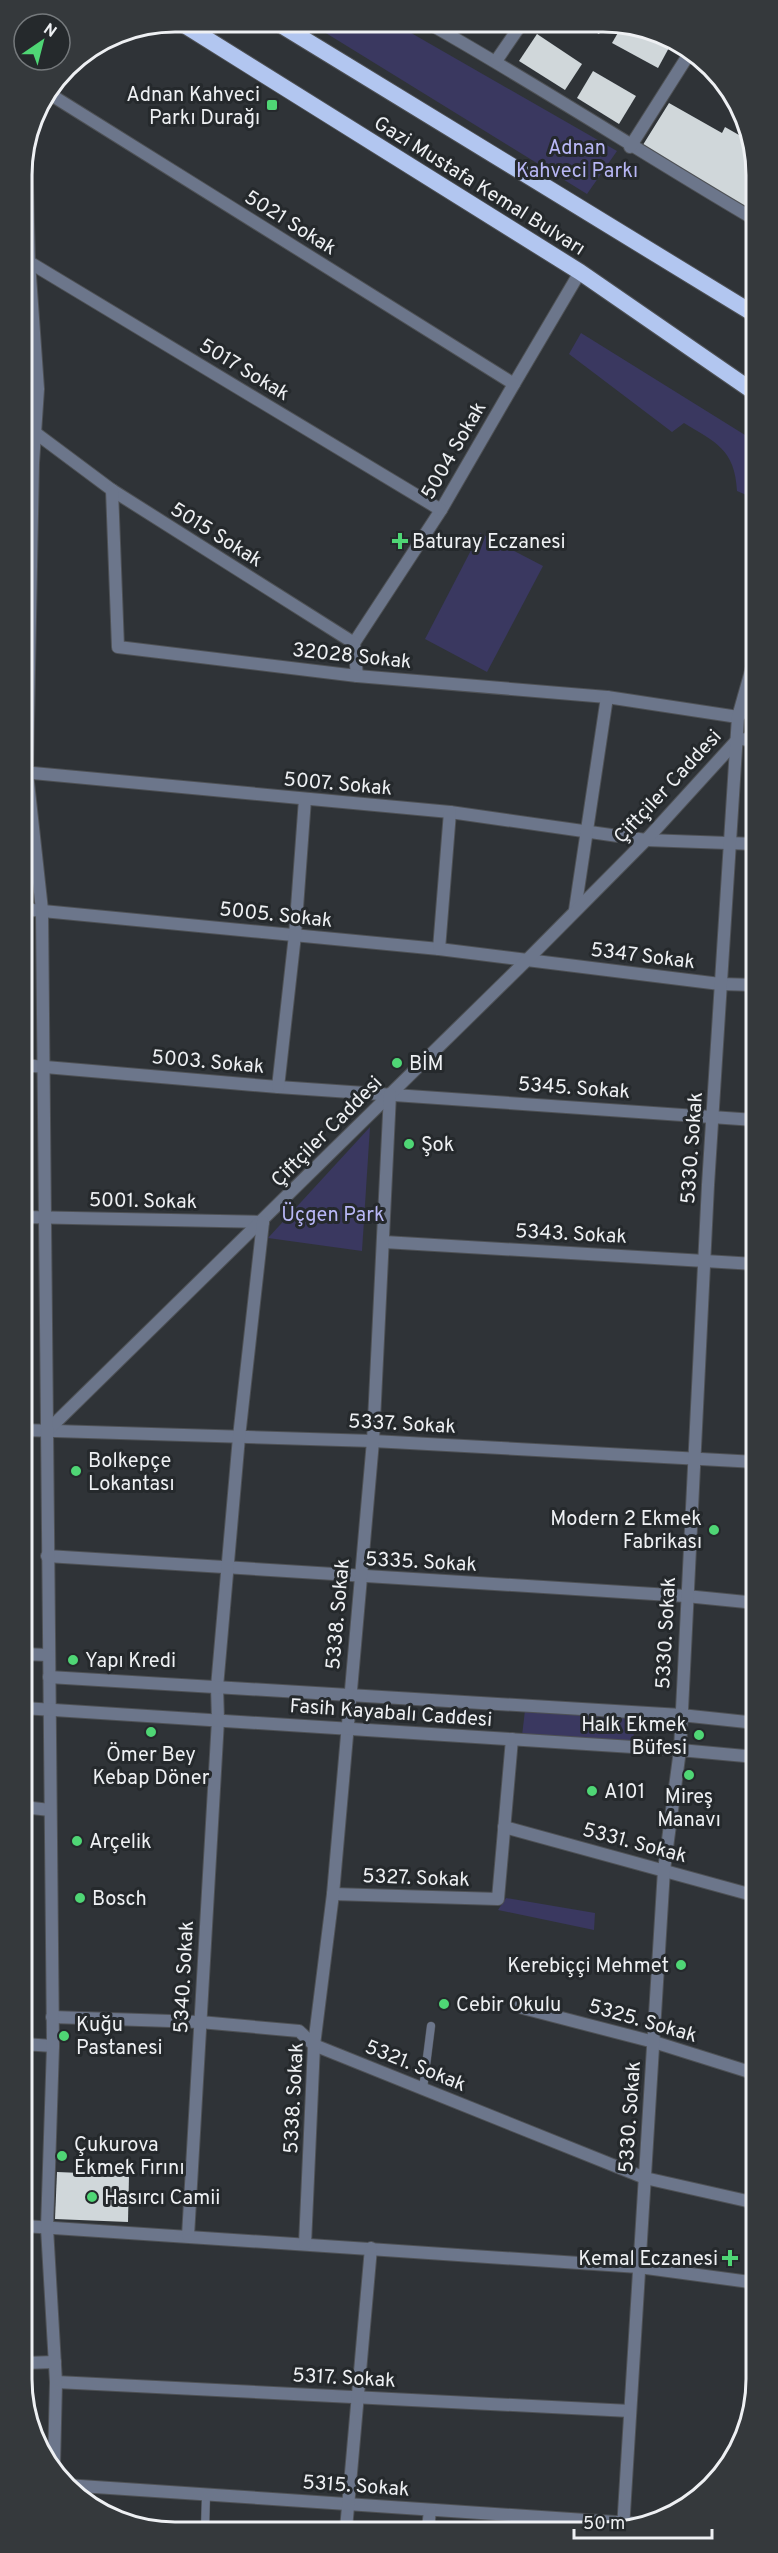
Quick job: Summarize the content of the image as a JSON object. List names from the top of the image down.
{
  "streets": {
    "highway": ["Gazi Mustafa Kemal Bulvarı"],
    "street": [
      "5021 Sokak",
      "5017 Sokak",
      "5004 Sokak",
      "5015 Sokak",
      "32028 Sokak",
      "5007. Sokak",
      "Çiftçiler Caddesi",
      "5005. Sokak",
      "5347 Sokak",
      "5003. Sokak",
      "5345. Sokak",
      "5330. Sokak",
      "5001. Sokak",
      "5343. Sokak",
      "5337. Sokak",
      "5335. Sokak",
      "5338. Sokak",
      "Fasih Kayabalı Caddesi",
      "5331. Sokak",
      "5327. Sokak",
      "5340. Sokak",
      "5325. Sokak",
      "5321. Sokak",
      "5317. Sokak",
      "5315. Sokak"
    ]
  },
  "crossings": [
    ["Gazi Mustafa Kemal Bulvarı", "5004 Sokak"],
    ["5021 Sokak", "5004 Sokak"],
    ["5017 Sokak", "5004 Sokak"],
    ["5004 Sokak", "5015 Sokak"],
    ["5015 Sokak", "32028 Sokak"],
    ["32028 Sokak", "Çiftçiler Caddesi"],
    ["5007. Sokak", "Çiftçiler Caddesi"],
    ["5007. Sokak", "5330. Sokak"],
    ["Çiftçiler Caddesi", "5005. Sokak"],
    ["Çiftçiler Caddesi", "5347 Sokak"],
    ["Çiftçiler Caddesi", "5003. Sokak"],
    ["Çiftçiler Caddesi", "5345. Sokak"],
    ["Çiftçiler Caddesi", "5330. Sokak"],
    ["Çiftçiler Caddesi", "5001. Sokak"],
    ["Çiftçiler Caddesi", "5337. Sokak"],
    ["Çiftçiler Caddesi", "5338. Sokak"],
    ["Çiftçiler Caddesi", "5340. Sokak"],
    ["5005. Sokak", "5347 Sokak"],
    ["5347 Sokak", "5330. Sokak"],
    ["5003. Sokak", "5345. Sokak"],
    ["5003. Sokak", "5338. Sokak"],
    ["5345. Sokak", "5330. Sokak"],
    ["5345. Sokak", "5338. Sokak"],
    ["5330. Sokak", "5343. Sokak"],
    ["5330. Sokak", "5337. Sokak"],
    ["5330. Sokak", "5335. Sokak"],
    ["5330. Sokak", "Fasih Kayabalı Caddesi"],
    ["5330. Sokak", "5331. Sokak"],
    ["5330. Sokak", "5325. Sokak"],
    ["5330. Sokak", "5321. Sokak"],
    ["5330. Sokak", "5317. Sokak"],
    ["5001. Sokak", "5340. Sokak"],
    ["5343. Sokak", "5338. Sokak"],
    ["5337. Sokak", "5338. Sokak"],
    ["5337. Sokak", "5340. Sokak"],
    ["5335. Sokak", "5338. Sokak"],
    ["5335. Sokak", "5340. Sokak"],
    ["5338. Sokak", "Fasih Kayabalı Caddesi"],
    ["5338. Sokak", "5327. Sokak"],
    ["5338. Sokak", "5321. Sokak"],
    ["Fasih Kayabalı Caddesi", "5340. Sokak"],
    ["5331. Sokak", "5327. Sokak"],
    ["5340. Sokak", "5321. Sokak"]
  ],
  "parks": ["Adnan Kahveci Parkı", "Üçgen Park"],
  "places": {
    "transit": ["Adnan Kahveci Parkı Durağı"],
    "health": ["Baturay Eczanesi", "Kemal Eczanesi"],
    "other": [
      "BİM",
      "Şok",
      "Bolkepçe Lokantası",
      "Modern 2 Ekmek Fabrikası",
      "Yapı Kredi",
      "Ömer Bey Kebap Döner",
      "Halk Ekmek Büfesi",
      "Mireş Manavı",
      "A101",
      "Arçelik",
      "Bosch",
      "Kerebiççi Mehmet",
      "Cebir Okulu",
      "Kuğu Pastanesi",
      "Çukurova Ekmek Fırını",
      "Hasırcı Camii"
    ]
  },
  "scale_bar": "50 m",
  "north": "top right"
}
